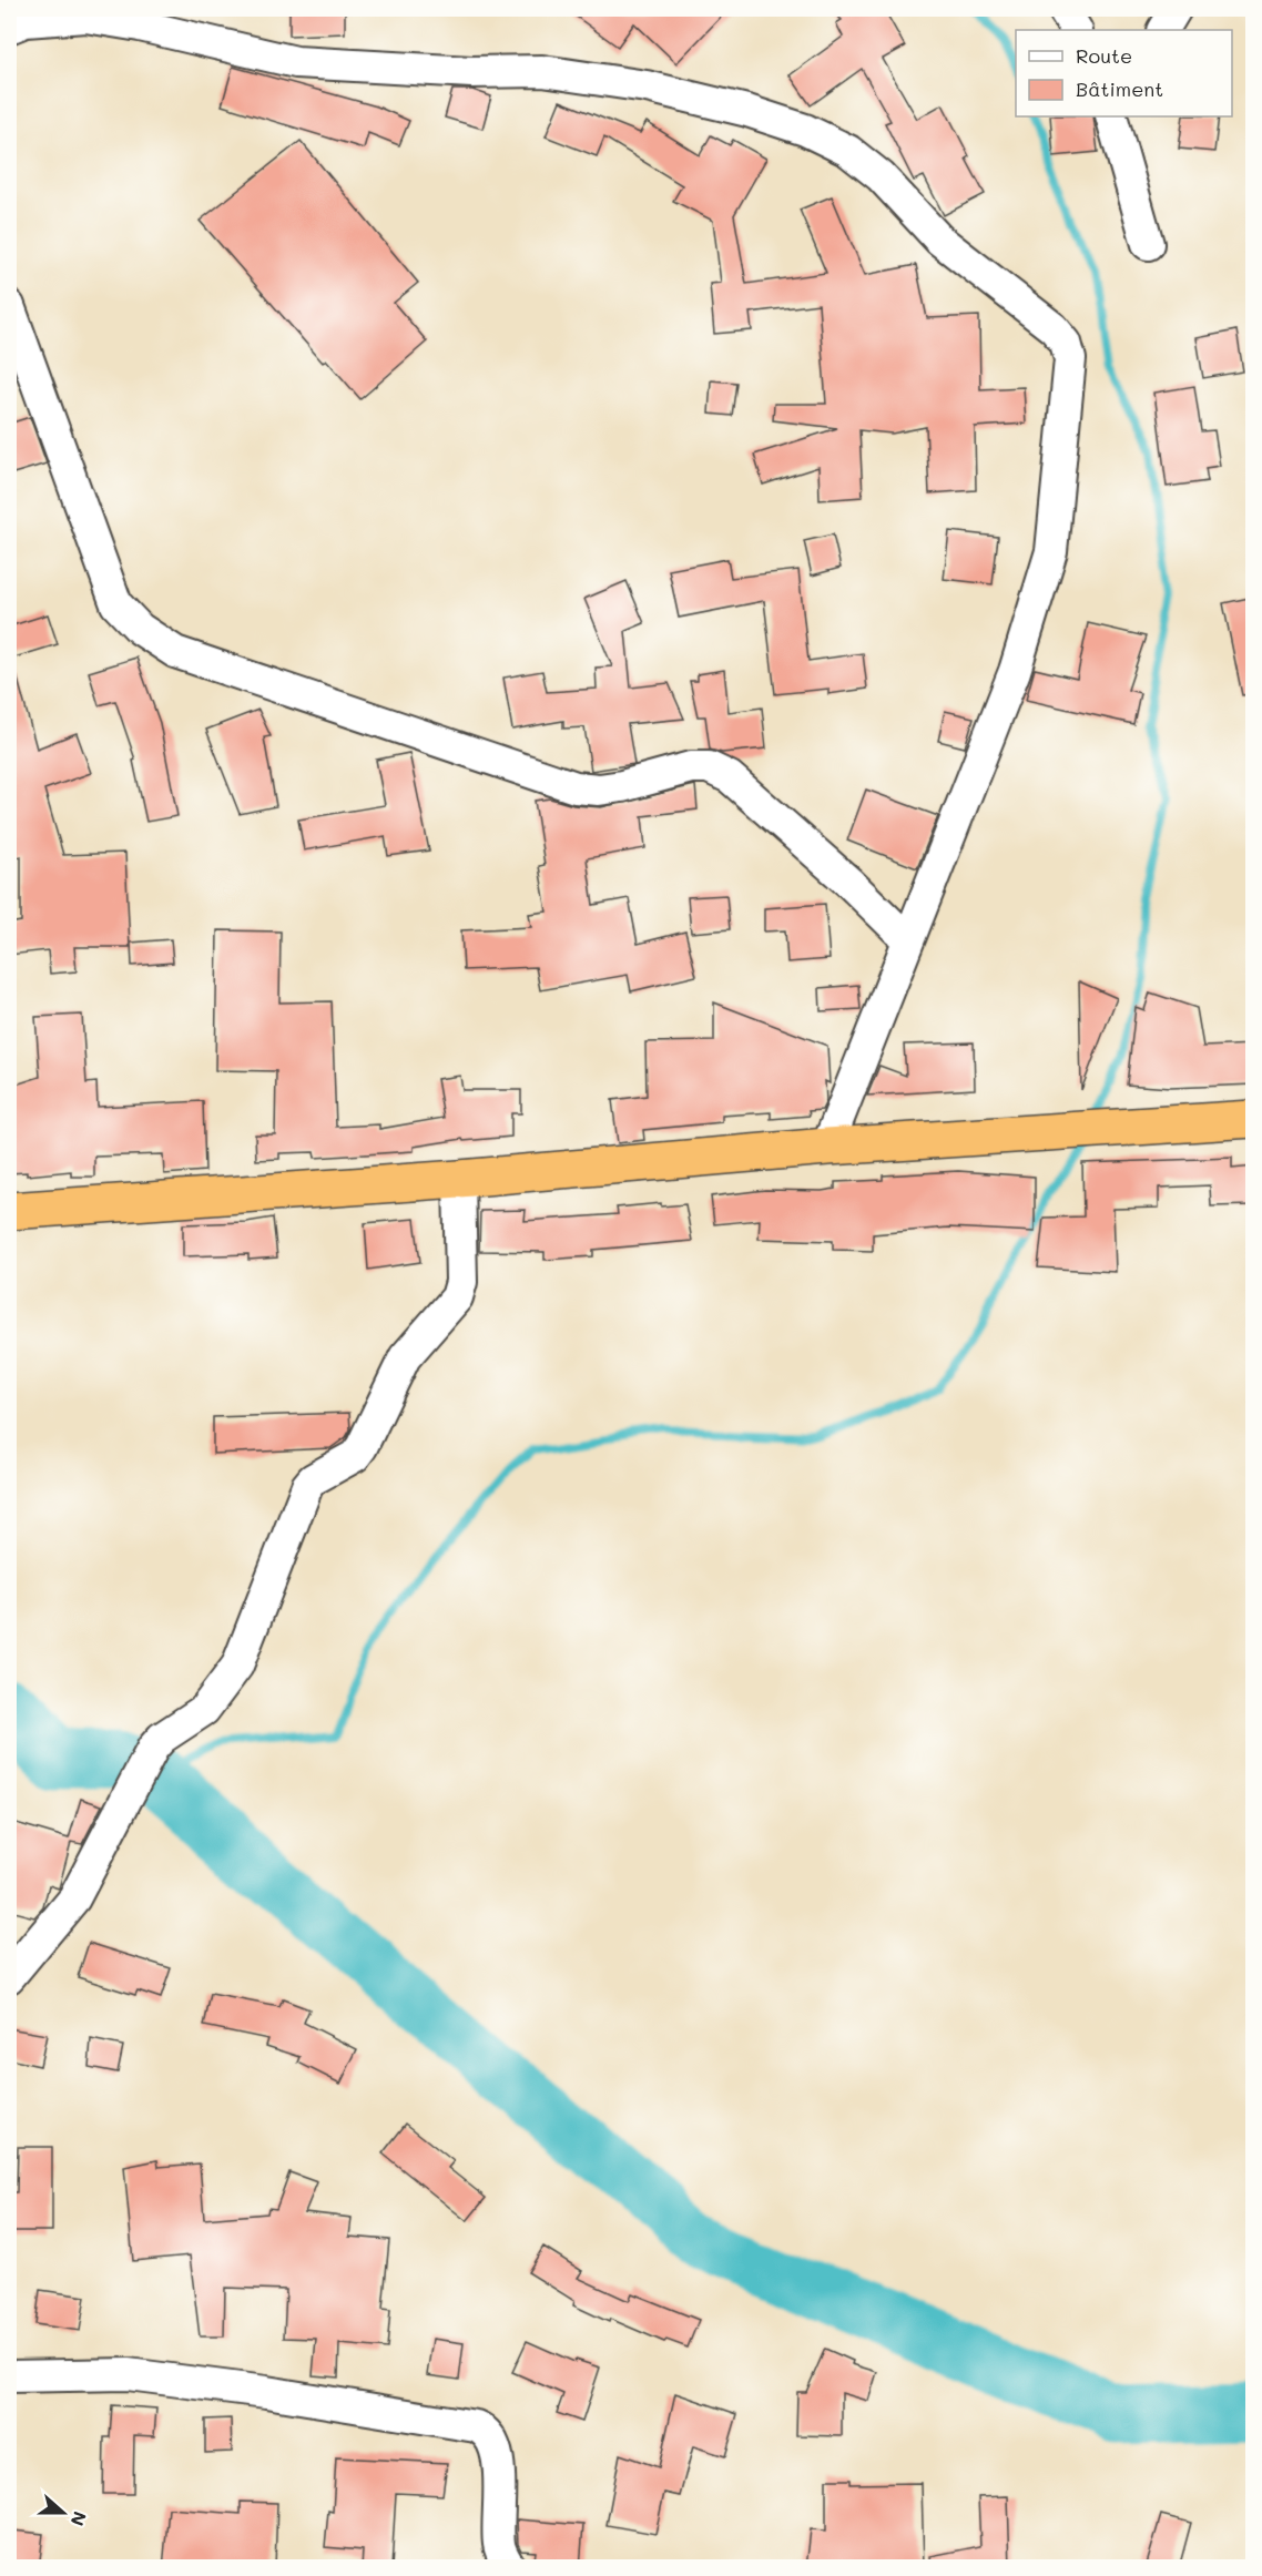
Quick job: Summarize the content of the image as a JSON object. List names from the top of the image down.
{
  "legend": ["Route", "Bâtiment"],
  "north": "right"
}
